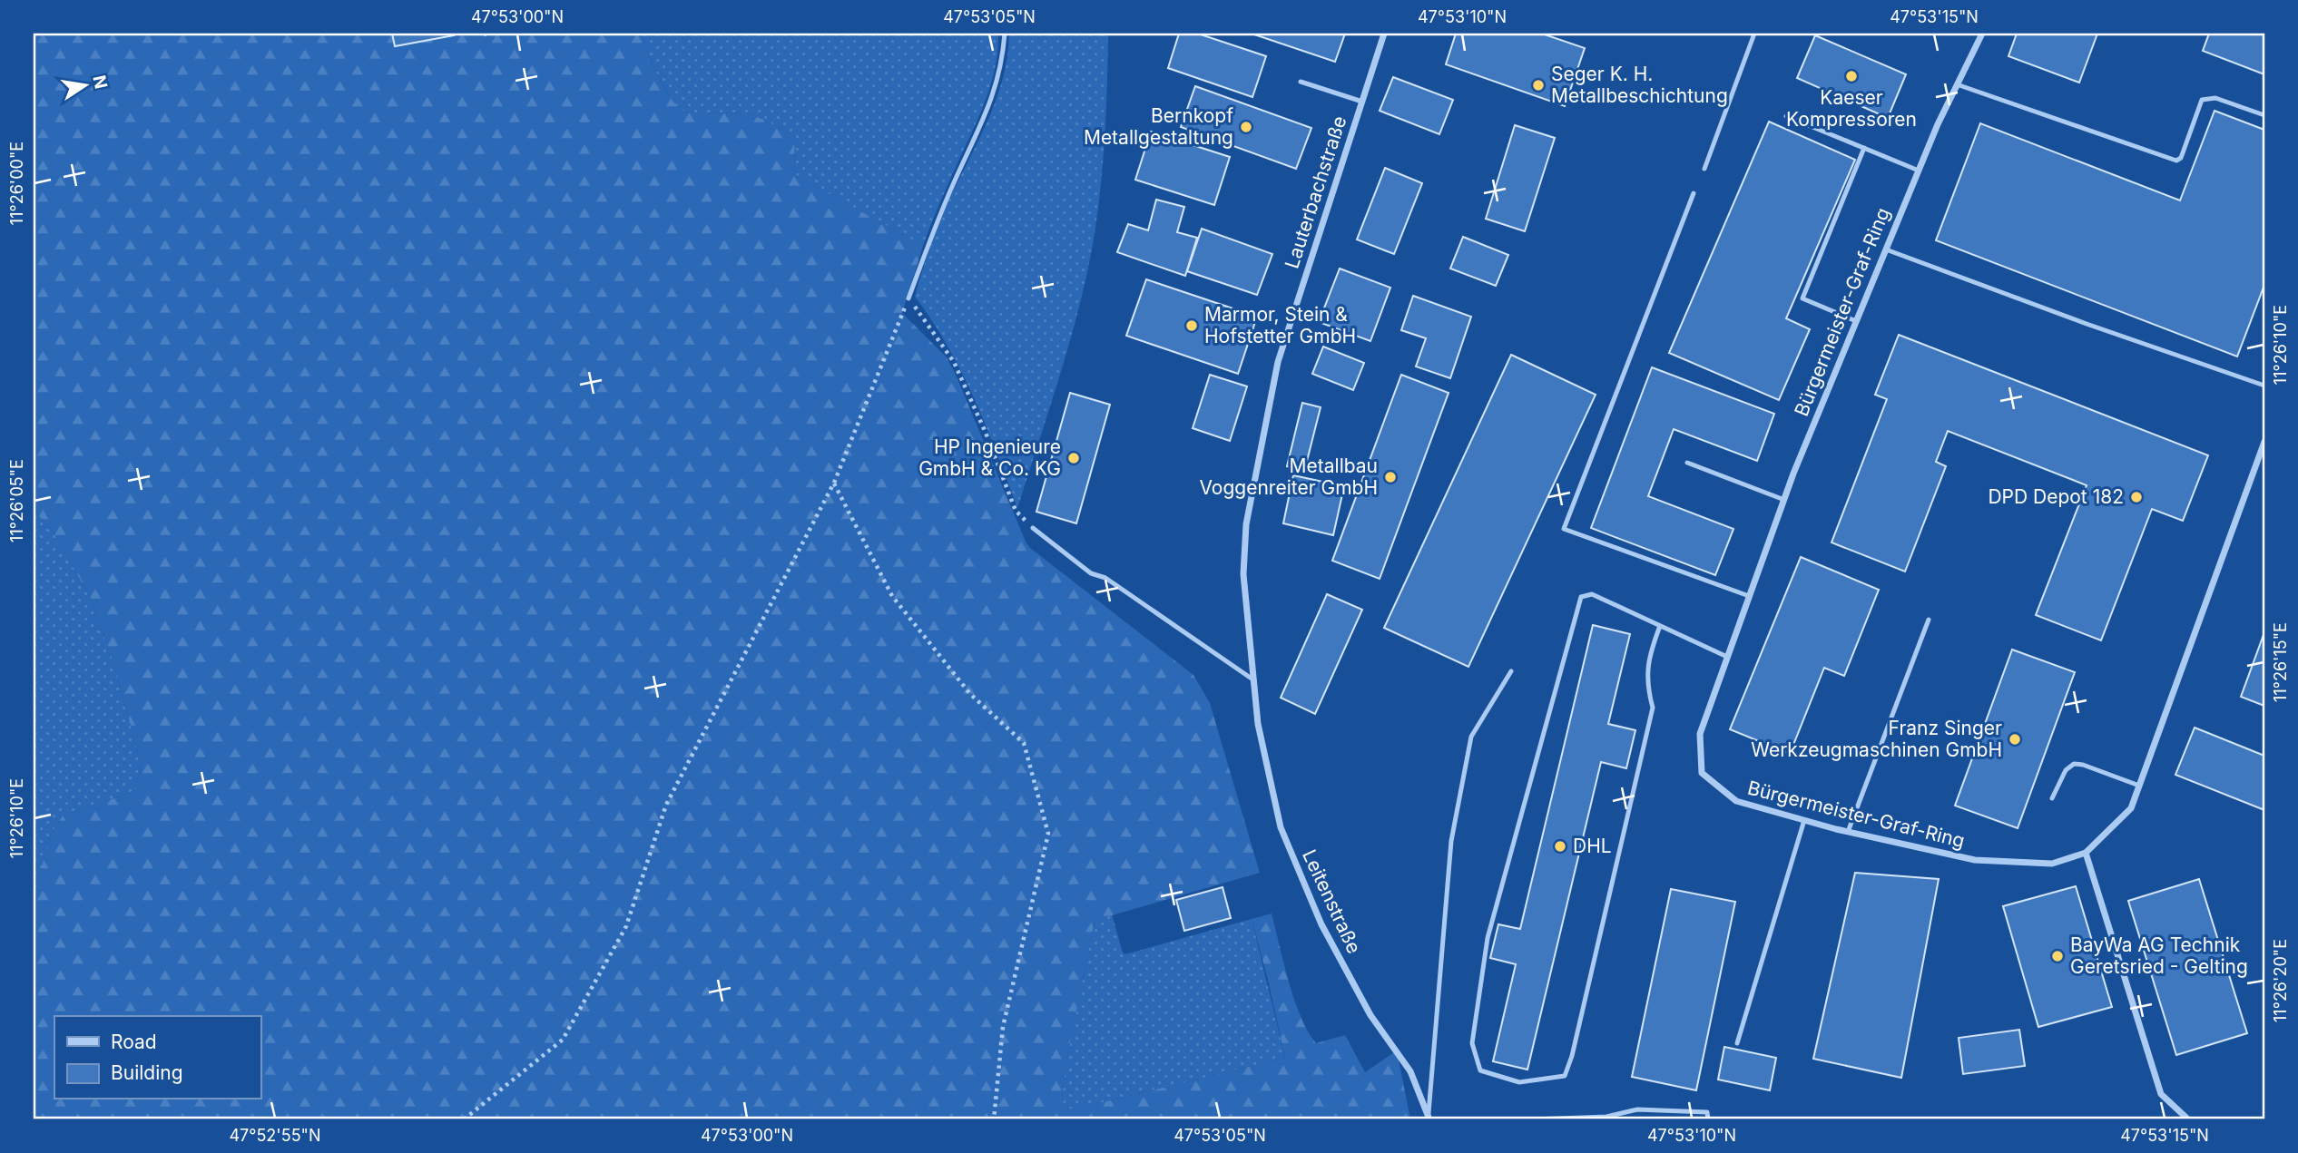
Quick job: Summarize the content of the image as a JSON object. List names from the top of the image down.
{
  "streets": {
    "street": ["Lauterbachstraße", "Bürgermeister-Graf-Ring", "Leitenstraße"]
  },
  "crossings": [
    ["Lauterbachstraße", "Leitenstraße"]
  ],
  "places": [
    "Kaeser Kompressoren",
    "Seger K. H. Metallbeschichtung",
    "Bernkopf Metallgestaltung",
    "Marmor, Stein & Hofstetter GmbH",
    "HP Ingenieure GmbH & Co. KG",
    "Metallbau Voggenreiter GmbH",
    "DPD Depot 182",
    "Franz Singer Werkzeugmaschinen GmbH",
    "DHL",
    "BayWa AG Technik Geretsried - Gelting"
  ],
  "legend": ["Road", "Building"],
  "north": "right",
  "coordinates": [
    "47°53'00\"N",
    "47°53'05\"N",
    "47°53'10\"N",
    "47°53'15\"N",
    "11°26'00\"E",
    "11°26'10\"E",
    "11°26'05\"E",
    "11°26'15\"E",
    "11°26'20\"E",
    "47°52'55\"N"
  ]
}
